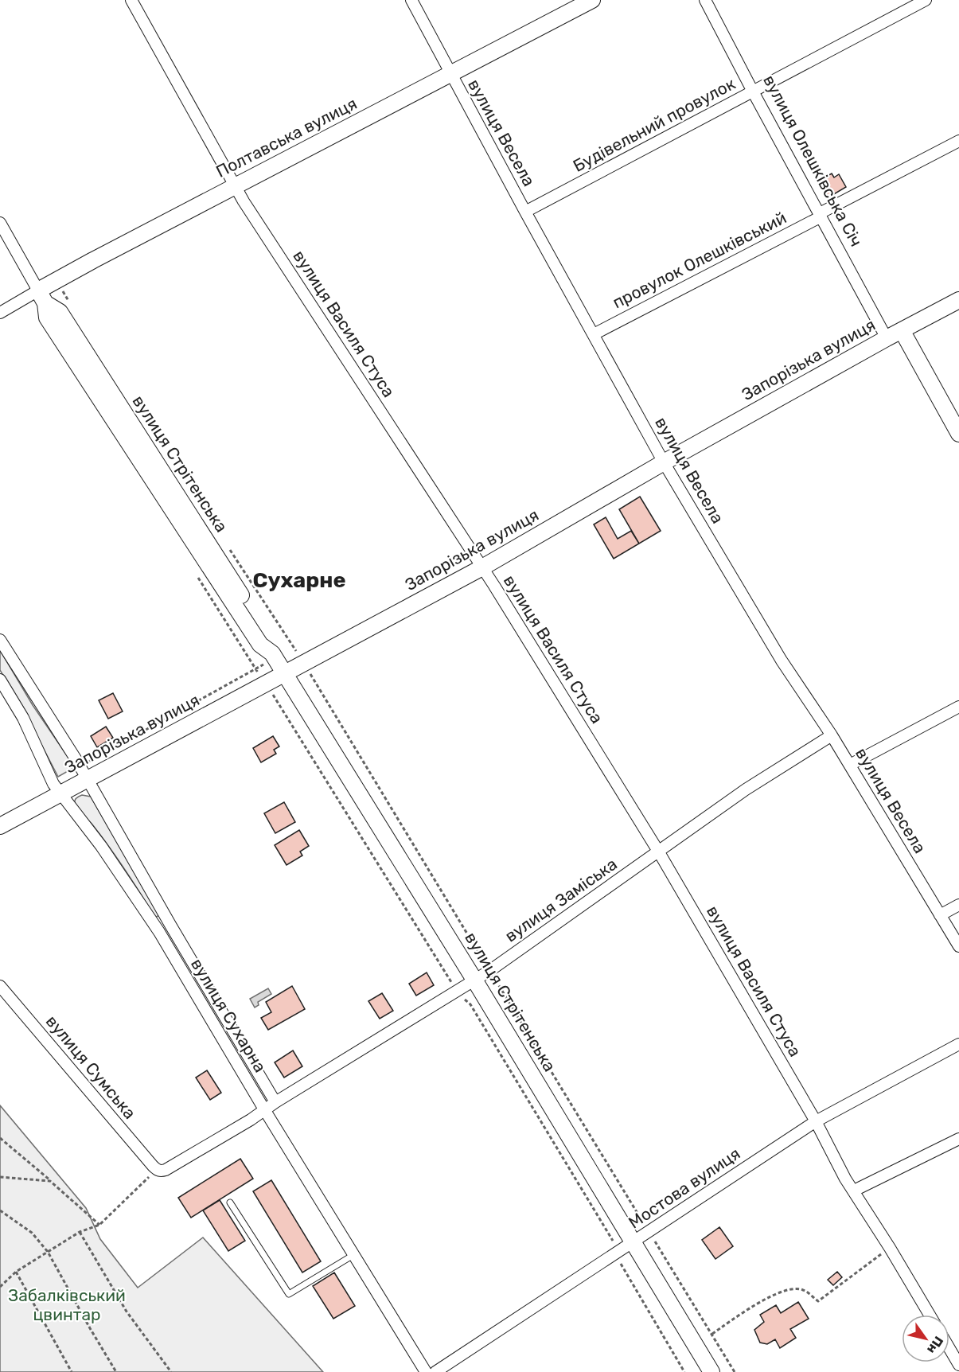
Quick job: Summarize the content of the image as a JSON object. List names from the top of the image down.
{
  "streets": {
    "main road": ["Полтавська вулиця", "Запорізька вулиця", "вулиця Стрітенська"],
    "street": [
      "Будівельний провулок",
      "вулиця Весела",
      "вулиця Олешківська Січ",
      "провулок Олешківський",
      "вулиця Василя Стуса",
      "вулиця Заміська",
      "вулиця Сухарна",
      "вулиця Сумська",
      "Мостова вулиця"
    ]
  },
  "crossings": [
    ["Будівельний провулок", "вулиця Весела"],
    ["Будівельний провулок", "вулиця Олешківська Січ"],
    ["вулиця Весела", "Полтавська вулиця"],
    ["вулиця Весела", "провулок Олешківський"],
    ["вулиця Весела", "Запорізька вулиця"],
    ["вулиця Весела", "вулиця Заміська"],
    ["Полтавська вулиця", "вулиця Василя Стуса"],
    ["Полтавська вулиця", "вулиця Стрітенська"],
    ["вулиця Олешківська Січ", "провулок Олешківський"],
    ["вулиця Олешківська Січ", "Запорізька вулиця"],
    ["вулиця Василя Стуса", "Запорізька вулиця"],
    ["вулиця Василя Стуса", "вулиця Заміська"],
    ["вулиця Василя Стуса", "Мостова вулиця"],
    ["Запорізька вулиця", "вулиця Стрітенська"],
    ["Запорізька вулиця", "вулиця Сухарна"],
    ["вулиця Стрітенська", "вулиця Заміська"],
    ["вулиця Стрітенська", "Мостова вулиця"],
    ["вулиця Заміська", "вулиця Сухарна"],
    ["вулиця Заміська", "вулиця Сумська"]
  ],
  "districts": ["Сухарне"],
  "parks": ["Забалківський цвинтар"],
  "north": "bottom right"
}
